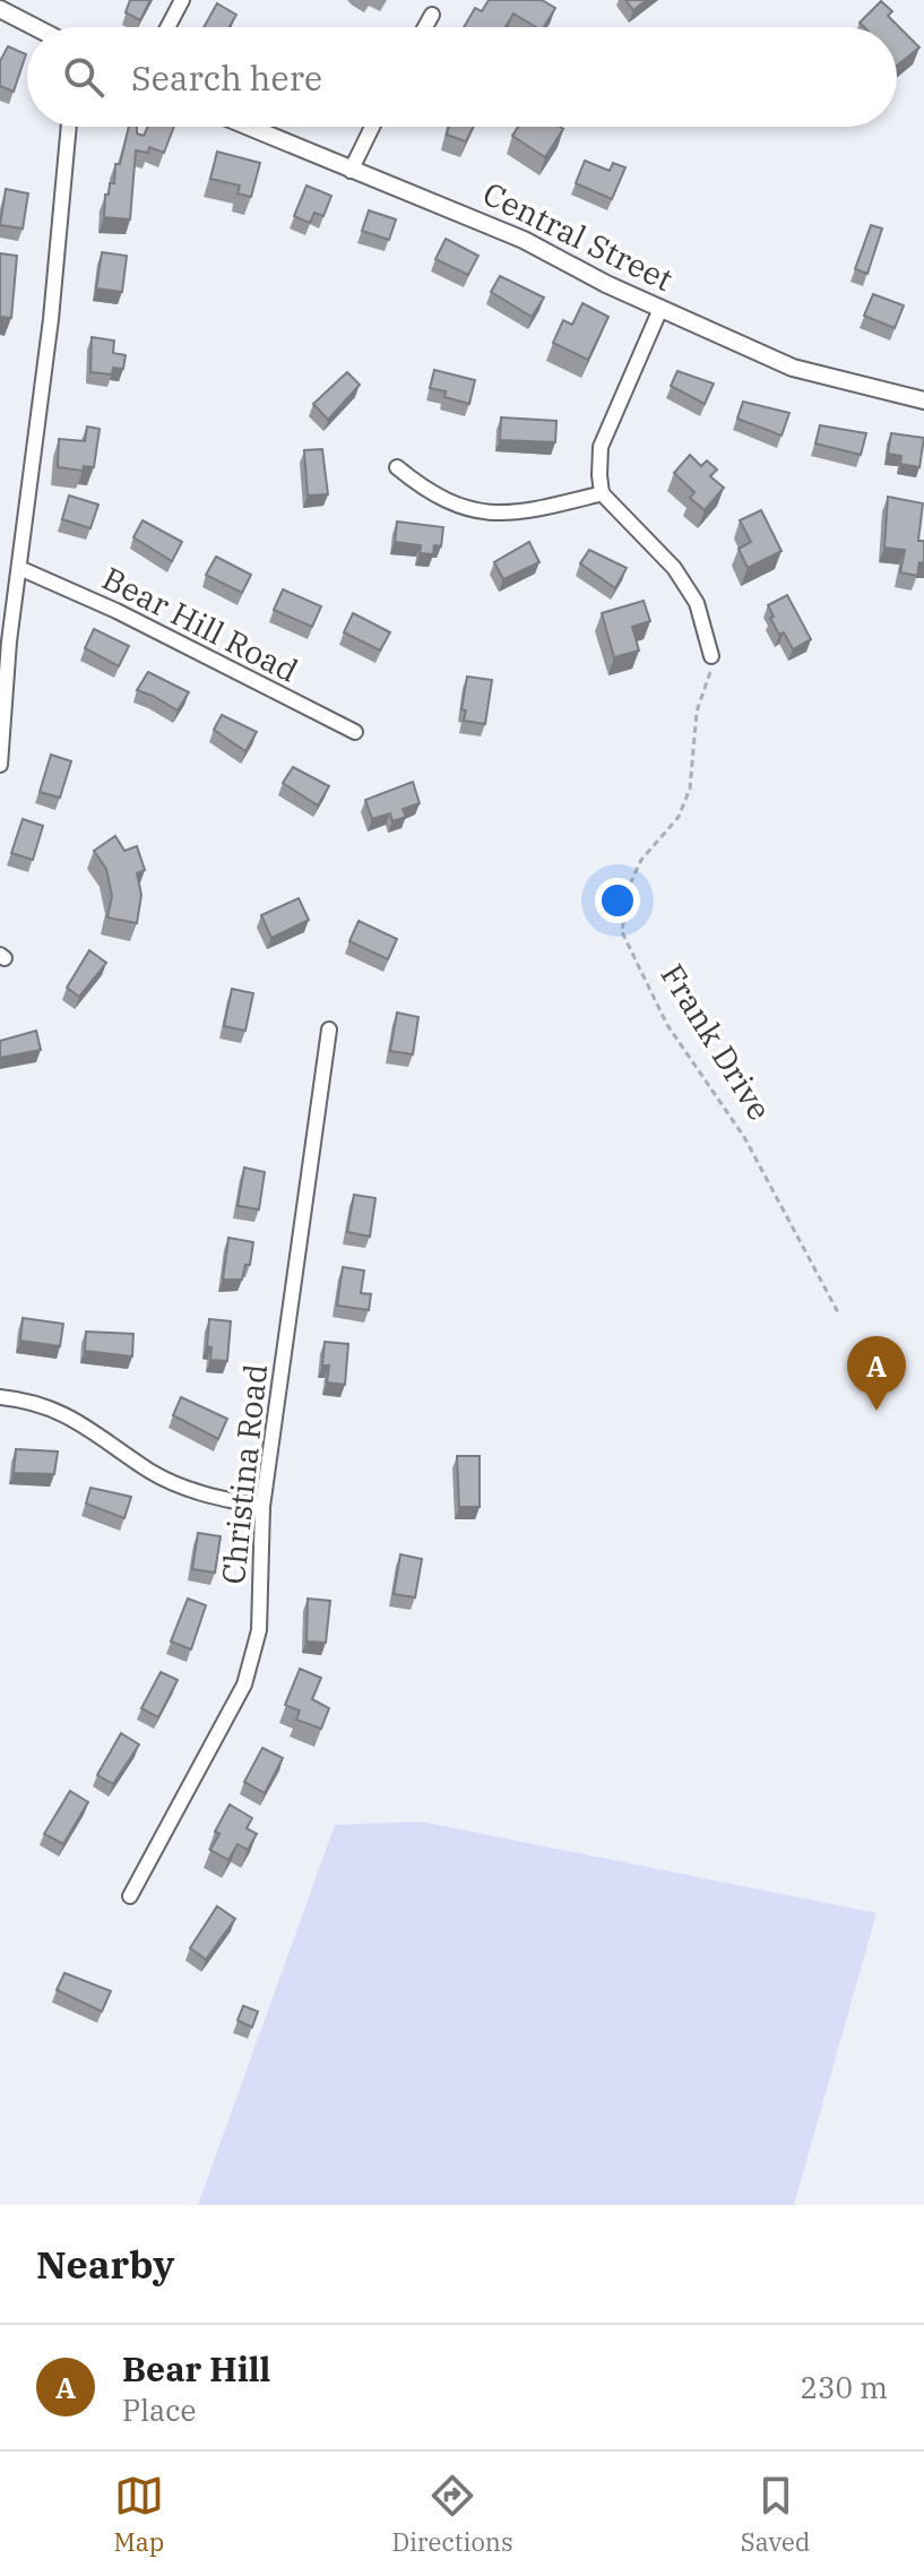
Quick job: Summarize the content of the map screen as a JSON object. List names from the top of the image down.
{
  "streets": {
    "street": ["Central Street", "Bear Hill Road", "Christina Road"],
    "path": ["Frank Drive"]
  },
  "page": {
    "search": "Search here",
    "pins": "A",
    "heading": "Nearby",
    "list": [
      {
        "mark": "A",
        "name": "Bear Hill",
        "note": "Place",
        "value": "230 m"
      }
    ],
    "nav": ["Map", "Directions", "Saved"]
  }
}
